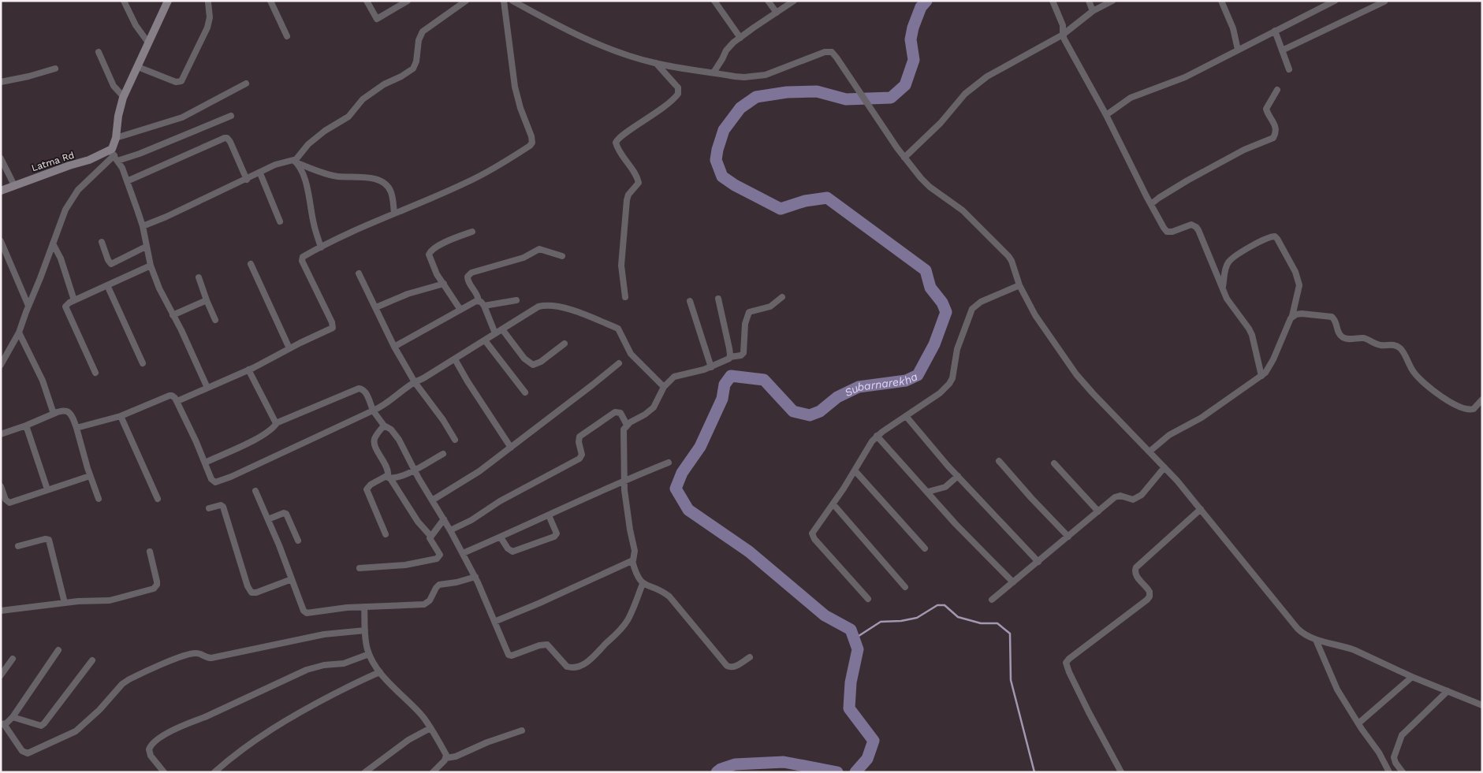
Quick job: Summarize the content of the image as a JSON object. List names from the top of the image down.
{
  "streets": {
    "street": ["Latma Rd"]
  },
  "water": ["Subarnarekha"]
}
